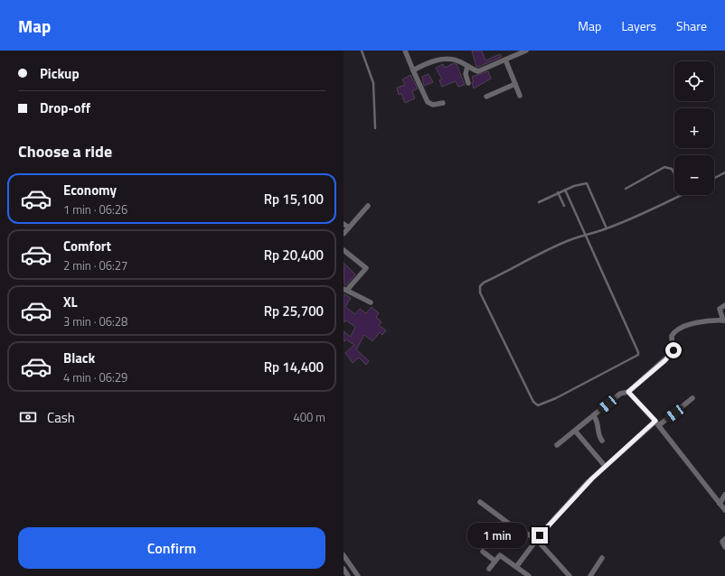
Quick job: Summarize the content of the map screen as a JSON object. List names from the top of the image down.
{
  "page": {
    "header": "Map",
    "nav": ["Map", "Layers", "Share"],
    "banner": ["Pickup", "Drop-off"],
    "map_buttons": ["+", "−"],
    "heading": "Choose a ride",
    "list": [
      {
        "name": "Economy",
        "note": "1 min · 06:26",
        "value": "Rp 15,100"
      },
      {
        "name": "Comfort",
        "note": "2 min · 06:27",
        "value": "Rp 20,400"
      },
      {
        "name": "XL",
        "note": "3 min · 06:28",
        "value": "Rp 25,700"
      },
      {
        "name": "Black",
        "note": "4 min · 06:29",
        "value": "Rp 14,400"
      }
    ],
    "pay": ["Cash", "400 m"],
    "buttons": "Confirm",
    "bubble": "1 min"
  }
}
